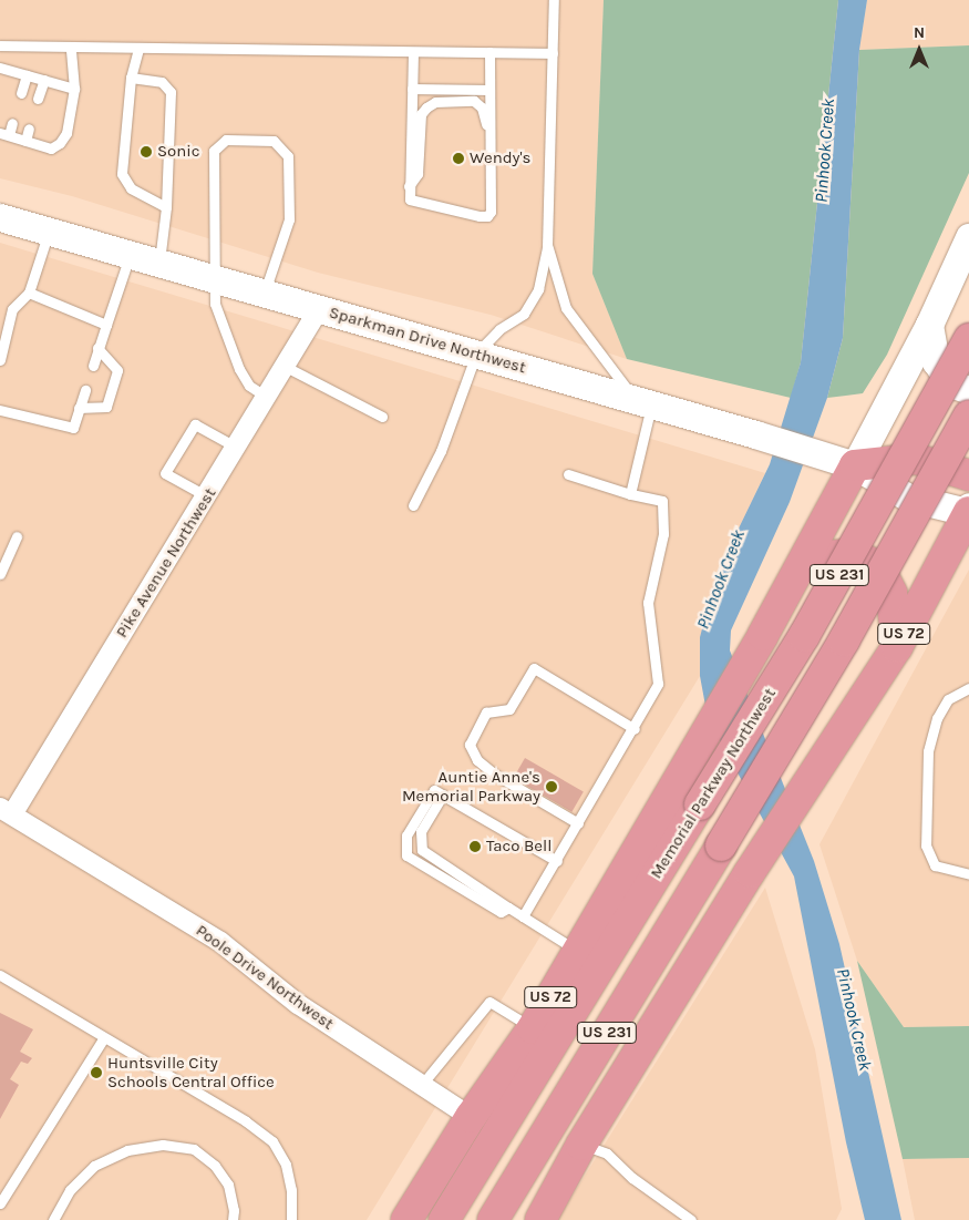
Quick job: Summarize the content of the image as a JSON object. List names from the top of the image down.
{
  "streets": {
    "highway": [
      "Sparkman Drive Northwest",
      "US 231",
      "US 72",
      "Memorial Parkway Northwest"
    ],
    "street": ["Pike Avenue Northwest", "Poole Drive Northwest"]
  },
  "crossings": [
    ["Sparkman Drive Northwest", "Pike Avenue Northwest"],
    ["Sparkman Drive Northwest", "US 72"],
    ["Pike Avenue Northwest", "Poole Drive Northwest"],
    ["US 72", "Poole Drive Northwest"]
  ],
  "water": ["Pinhook Creek"],
  "places": [
    "Sonic",
    "Wendy's",
    "Auntie Anne's Memorial Parkway",
    "Taco Bell",
    "Huntsville City Schools Central Office"
  ],
  "north": "top"
}
